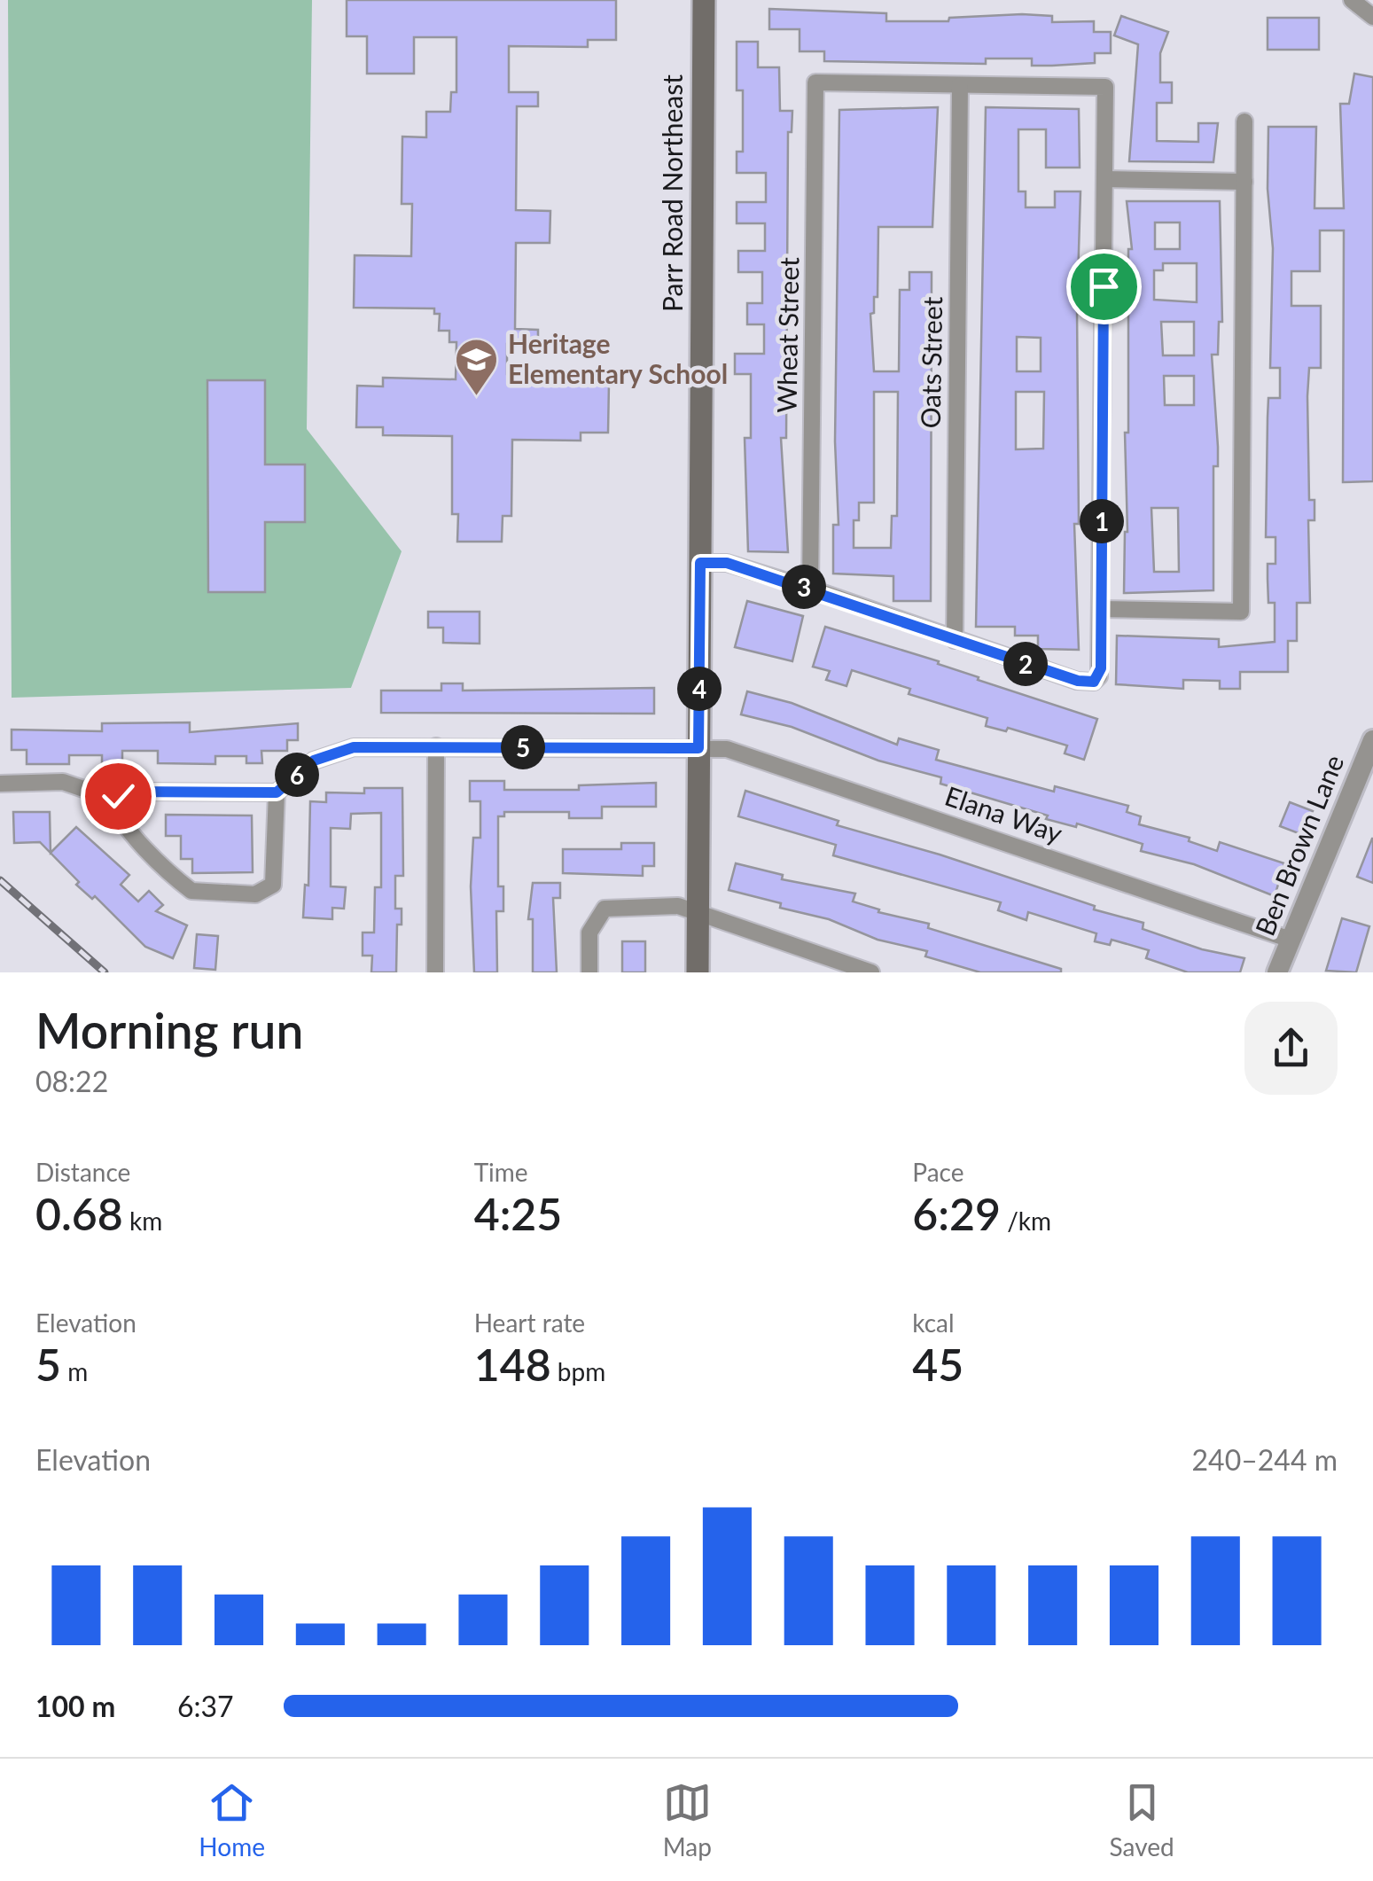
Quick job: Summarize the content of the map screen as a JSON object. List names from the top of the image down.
{
  "streets": {
    "main road": ["Parr Road Northeast"],
    "street": [
      "Wheat Street",
      "Oats Street",
      "Elana Way",
      "Ben Brown Lane"
    ]
  },
  "crossings": [
    ["Parr Road Northeast", "Elana Way"],
    ["Wheat Street", "Oats Street"],
    ["Elana Way", "Ben Brown Lane"]
  ],
  "places": {
    "school or university": ["Heritage Elementary School"]
  },
  "page": {
    "pins": [
      "1",
      "3",
      "2",
      "4",
      "5",
      "6"
    ],
    "heading": ["Morning run", "08:22"],
    "stats": [
      ["Distance", "0.68 km"],
      ["Time", "4:25"],
      ["Pace", "6:29 /km"],
      ["Elevation", "5 m"],
      ["Heart rate", "148 bpm"],
      ["kcal", "45"]
    ],
    "chart": ["Elevation", "240–244 m"],
    "list": [
      {
        "name": "100 m",
        "note": "6:37"
      }
    ],
    "tabs": ["Home", "Map", "Saved"]
  }
}
